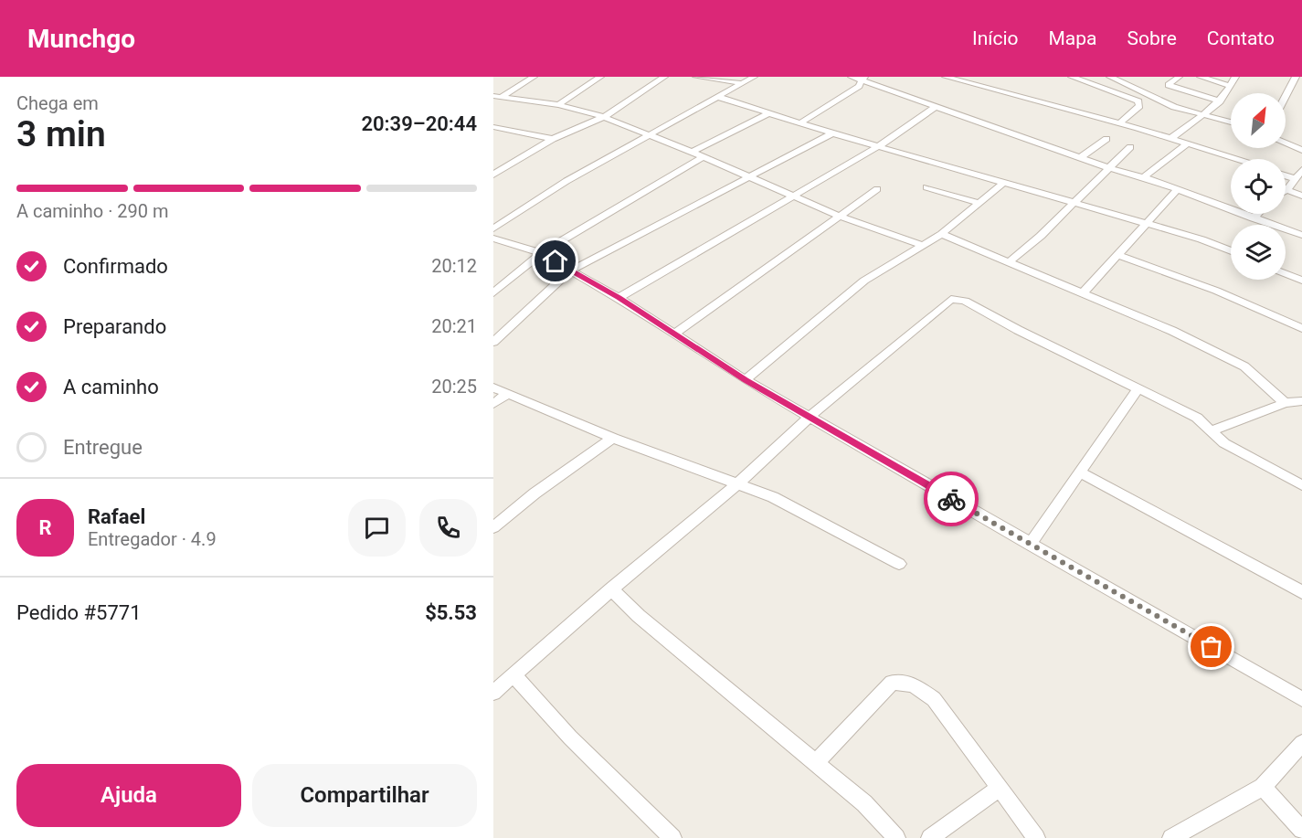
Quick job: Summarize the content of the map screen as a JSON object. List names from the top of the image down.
{
  "north": "top right",
  "page": {
    "header": "Munchgo",
    "nav": [
      "Início",
      "Mapa",
      "Sobre",
      "Contato"
    ],
    "heading": ["3 min", "Chega em", "20:39–20:44"],
    "panel": [
      "Rafael",
      "Entregador · 4.9",
      "Pedido #5771",
      "$5.53"
    ],
    "bar": "A caminho · 290 m",
    "list": [
      ["Confirmado", "20:12"],
      ["Preparando", "20:21"],
      ["A caminho", "20:25"],
      "Entregue"
    ],
    "round": "R",
    "buttons": ["Ajuda", "Compartilhar"]
  }
}
